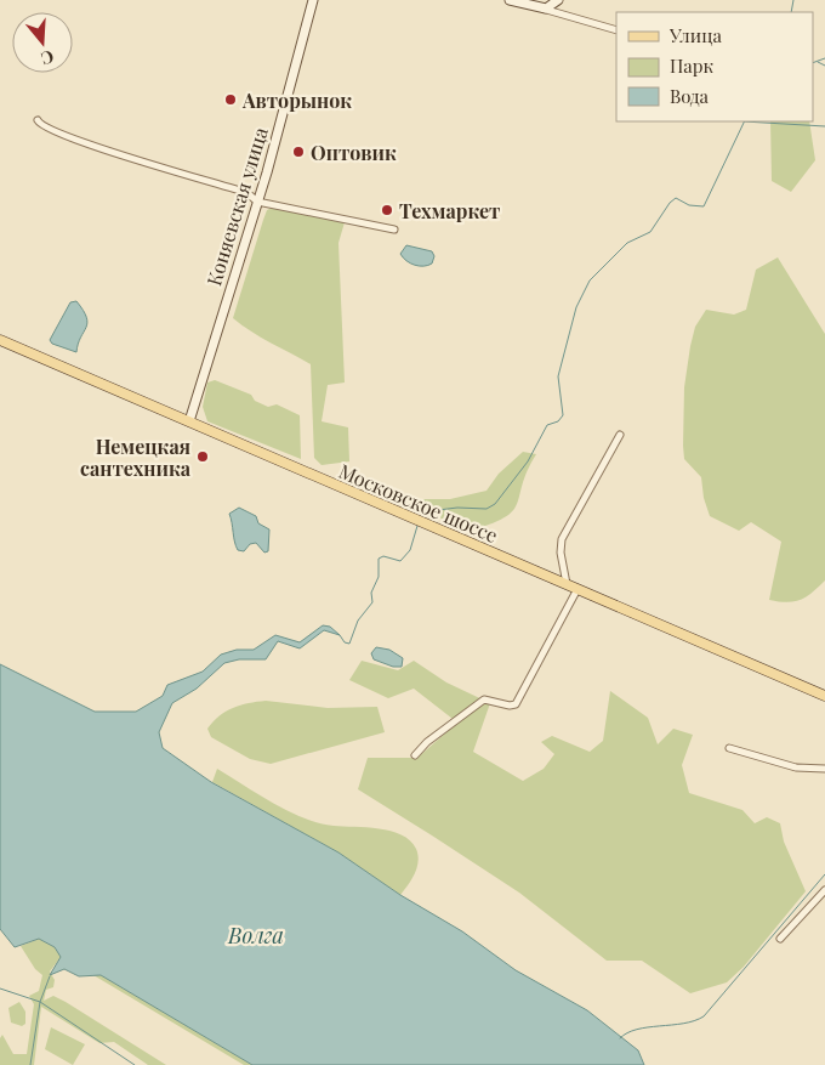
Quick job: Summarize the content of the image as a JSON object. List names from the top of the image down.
{
  "streets": {
    "main road": ["Московское шоссе"],
    "street": ["Коняевская улица"]
  },
  "crossings": [
    ["Коняевская улица", "Московское шоссе"]
  ],
  "water": ["Волга"],
  "places": [
    "Авторынок",
    "Оптовик",
    "Техмаркет",
    "Немецкая сантехника"
  ],
  "legend": ["Улица", "Парк", "Вода"],
  "north": "bottom"
}
